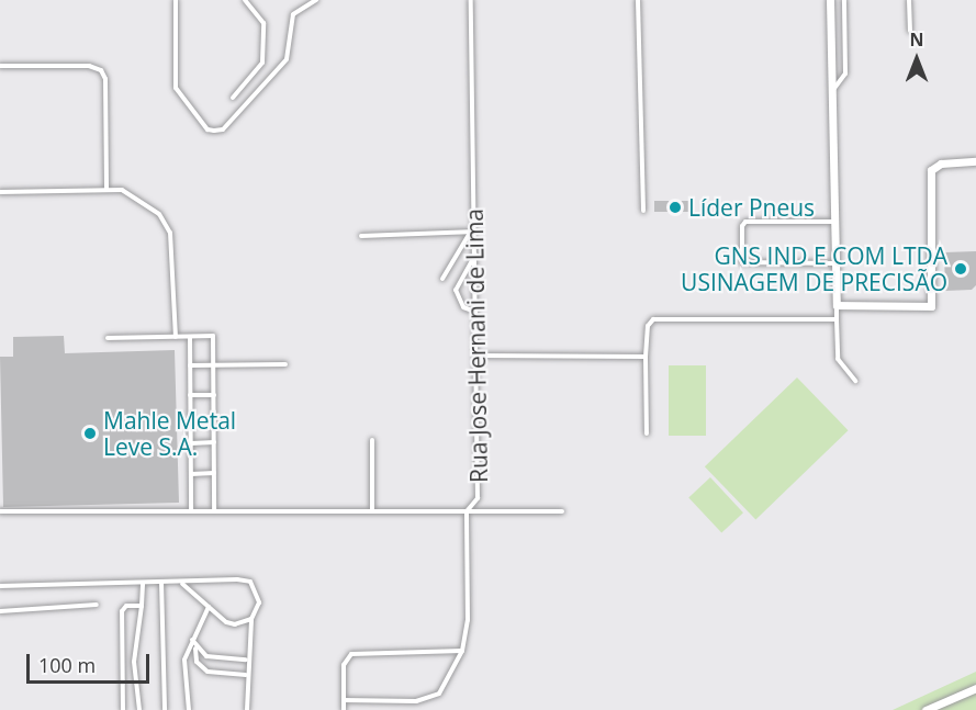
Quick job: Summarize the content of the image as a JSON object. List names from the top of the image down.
{
  "streets": {
    "lane": ["Rua Jose Hernani de Lima"]
  },
  "places": ["Líder Pneus", "GNS IND E COM LTDA USINAGEM DE PRECISÃO", "Mahle Metal Leve S.A."],
  "scale_bar": "100 m",
  "north": "top"
}
